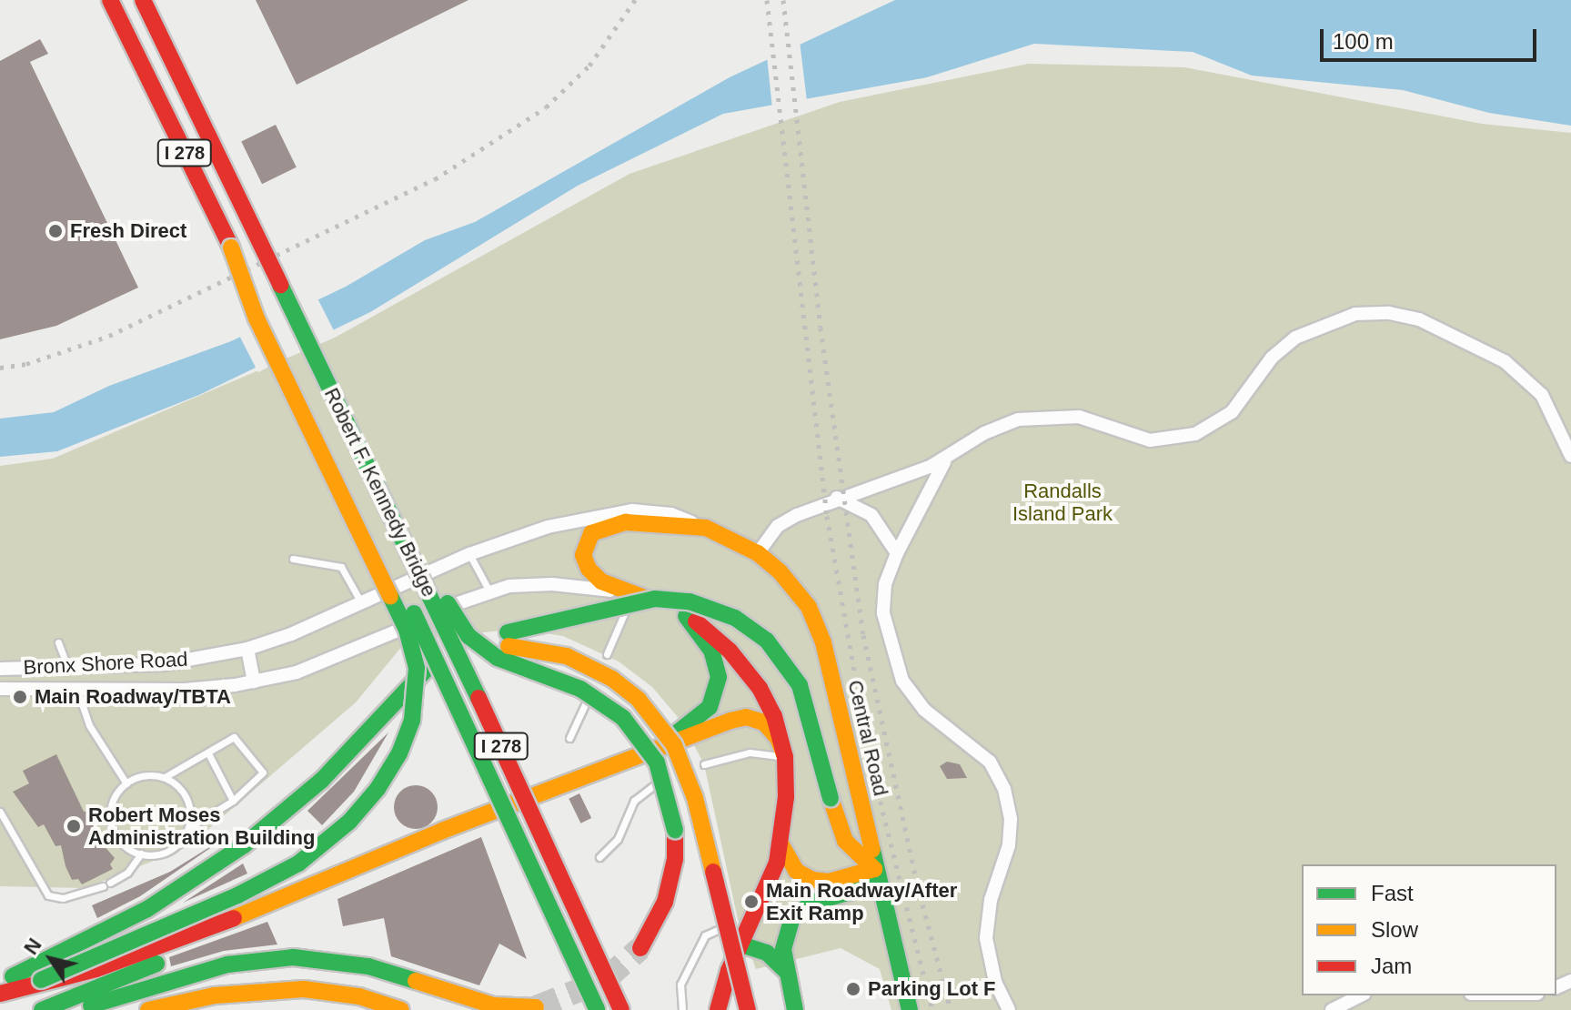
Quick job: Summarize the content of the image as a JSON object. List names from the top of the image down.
{
  "streets": {
    "main road": ["I 278", "Robert F. Kennedy Bridge", "Central Road"],
    "street": ["Bronx Shore Road"]
  },
  "crossings": [
    ["Bronx Shore Road", "Central Road"]
  ],
  "parks": ["Randalls Island Park"],
  "places": [
    "Fresh Direct",
    "Main Roadway/TBTA",
    "Robert Moses Administration Building",
    "Main Roadway/After Exit Ramp",
    "Parking Lot F"
  ],
  "legend": ["Fast", "Slow", "Jam"],
  "scale_bar": "100 m",
  "north": "top left"
}
